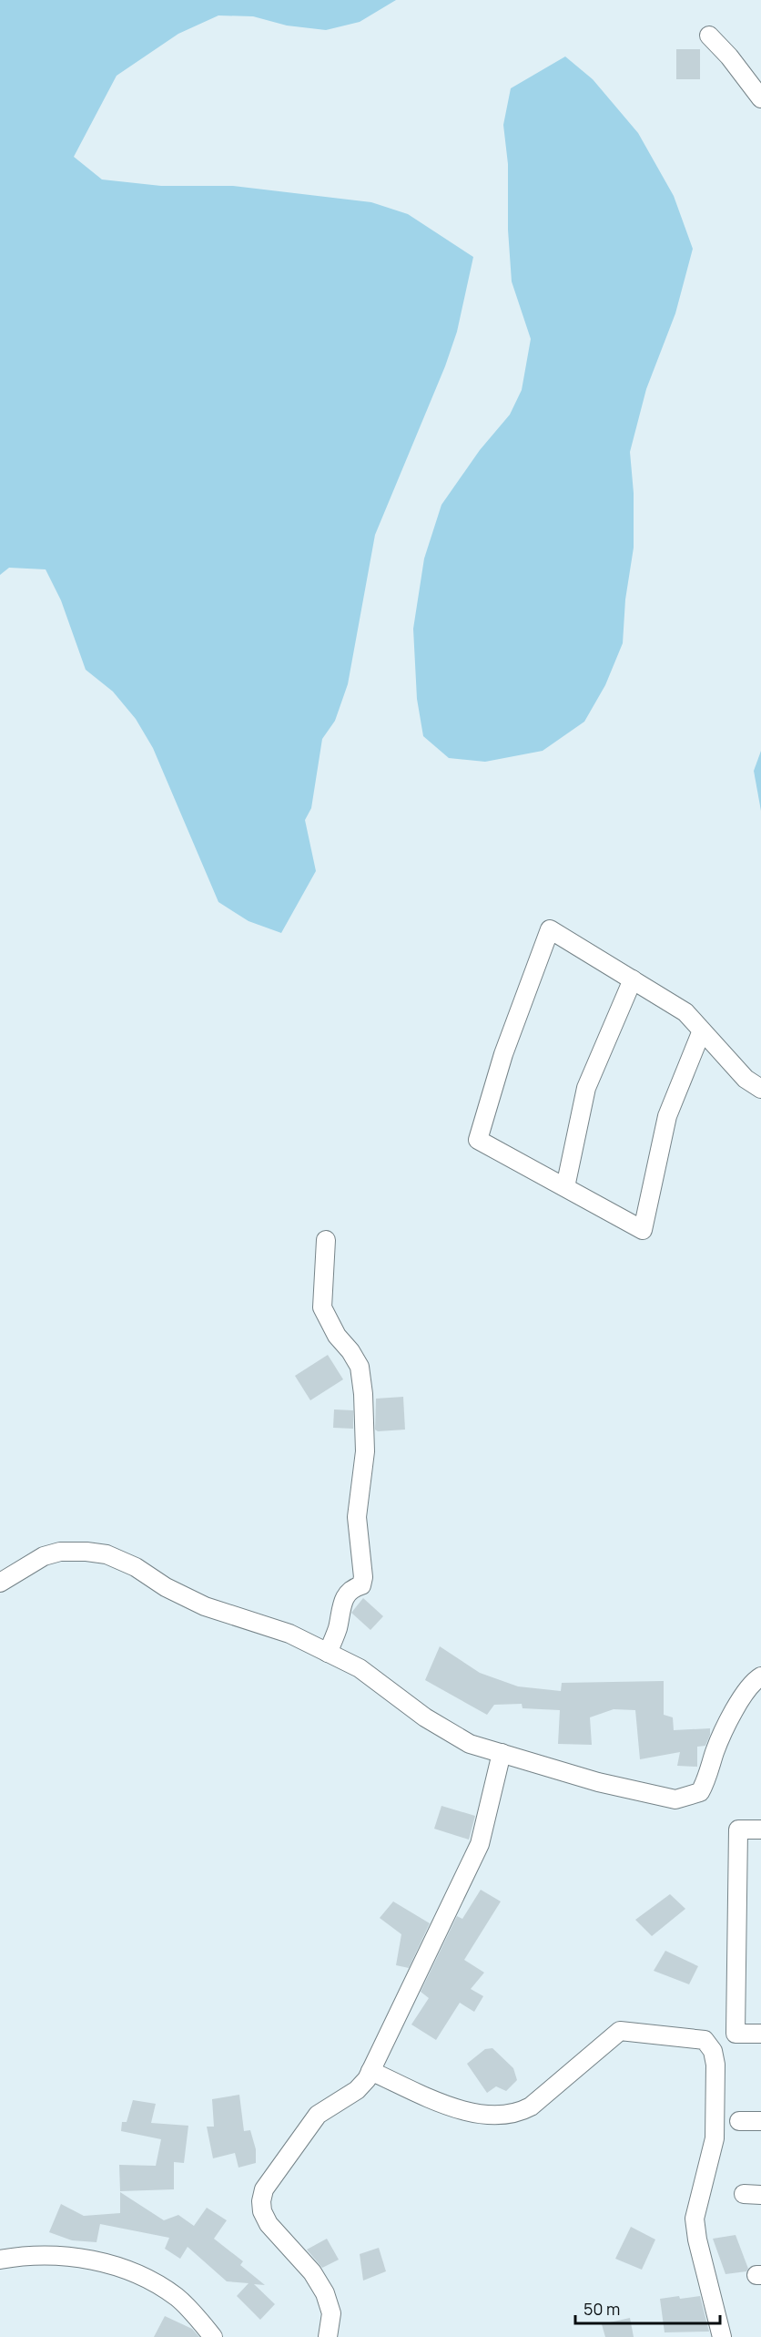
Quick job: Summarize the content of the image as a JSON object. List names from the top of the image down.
{
  "scale_bar": "50 m"
}
